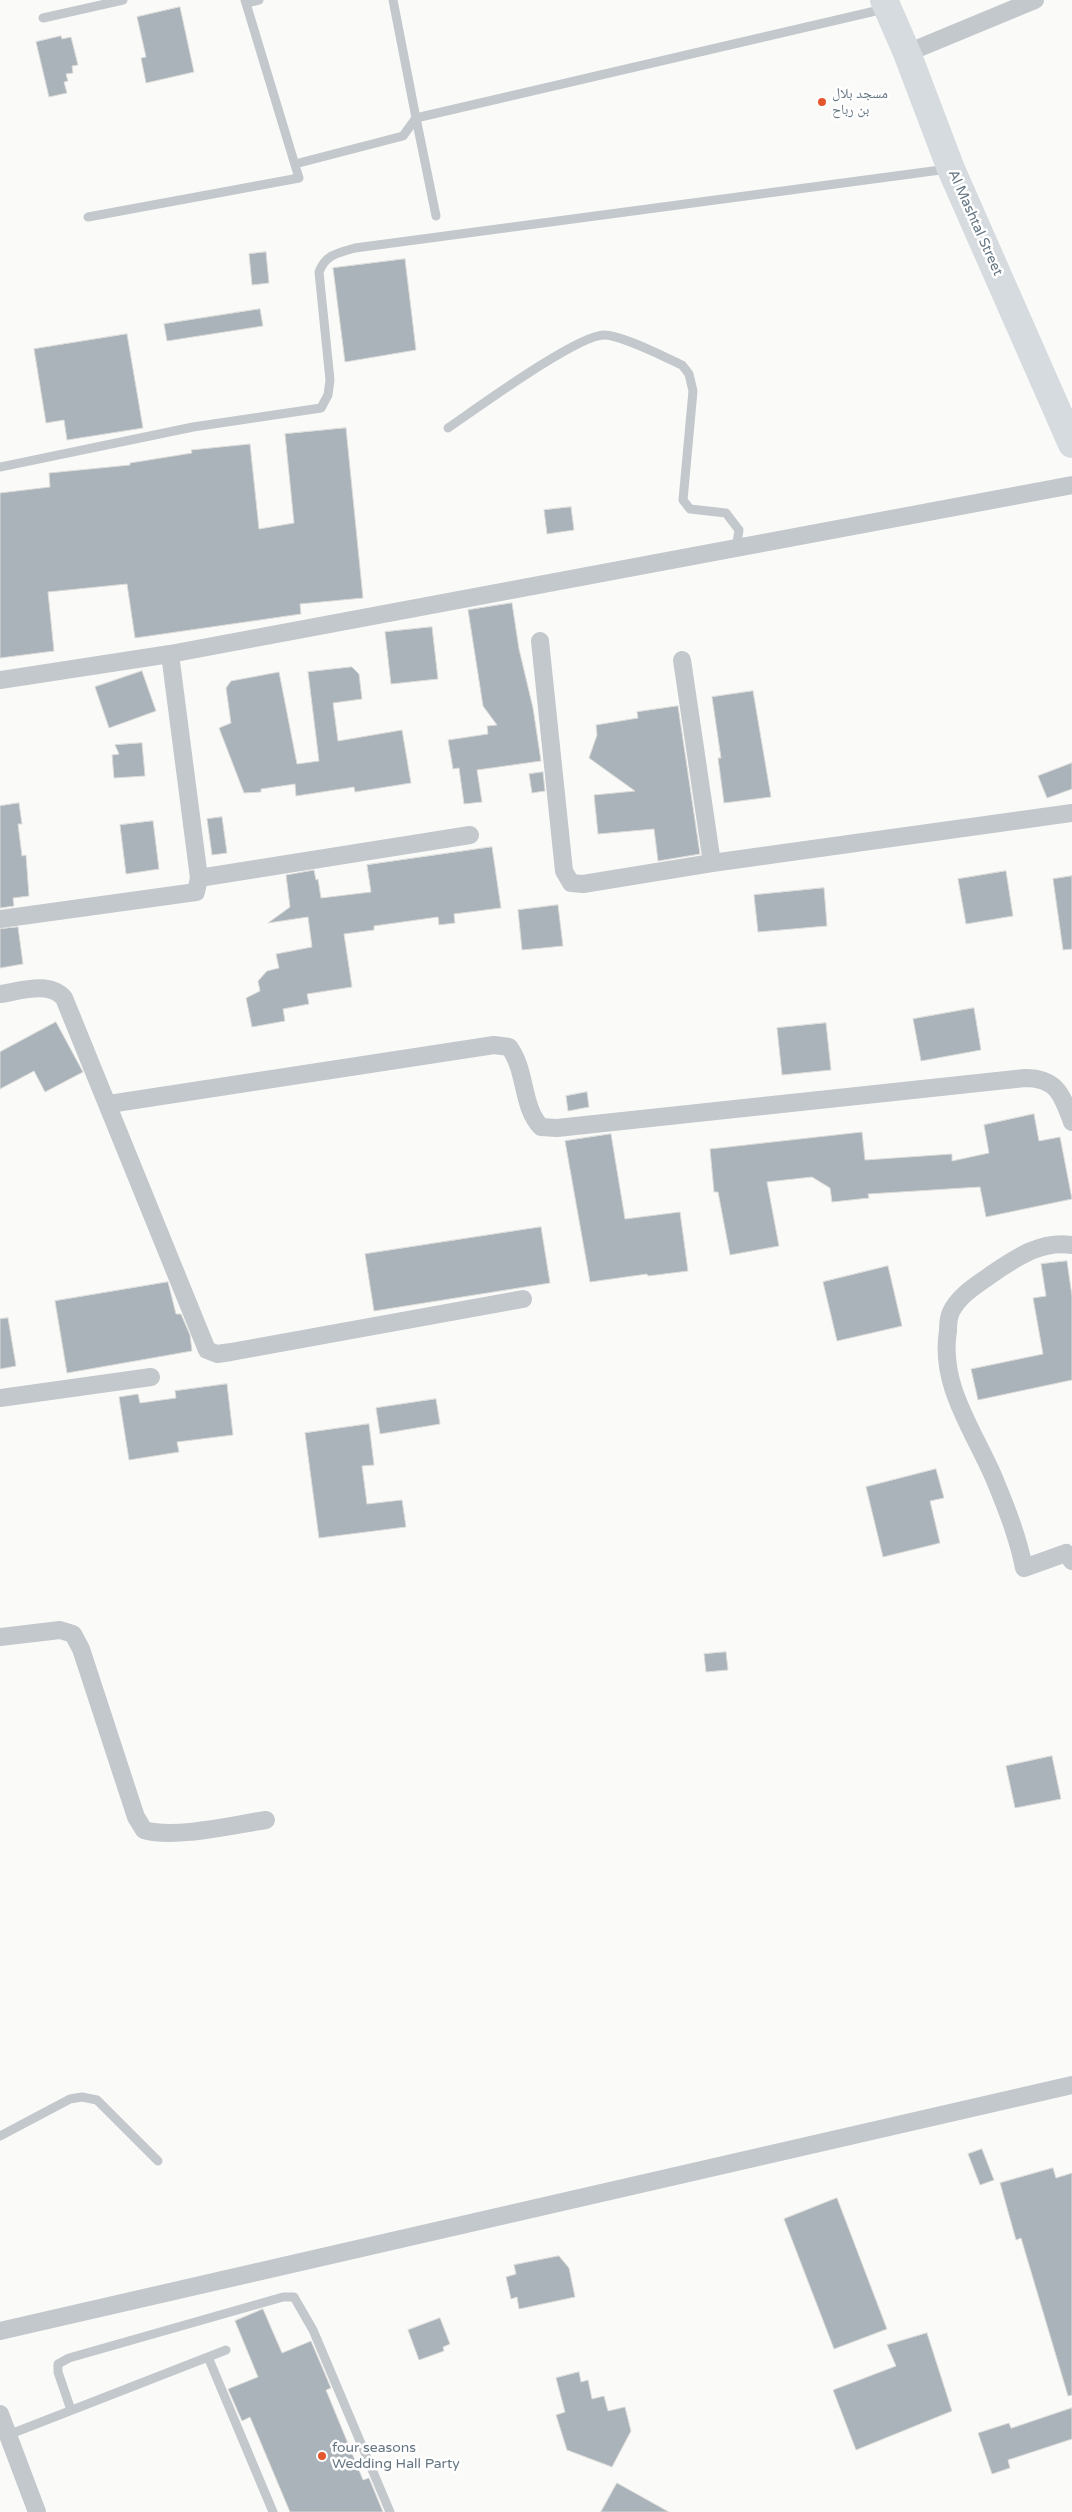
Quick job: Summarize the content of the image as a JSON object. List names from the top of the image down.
{
  "streets": {
    "main road": ["Al Mashtal Street"]
  },
  "places": ["مسجد بلال بن رباح", "four seasons Wedding Hall Party"]
}
